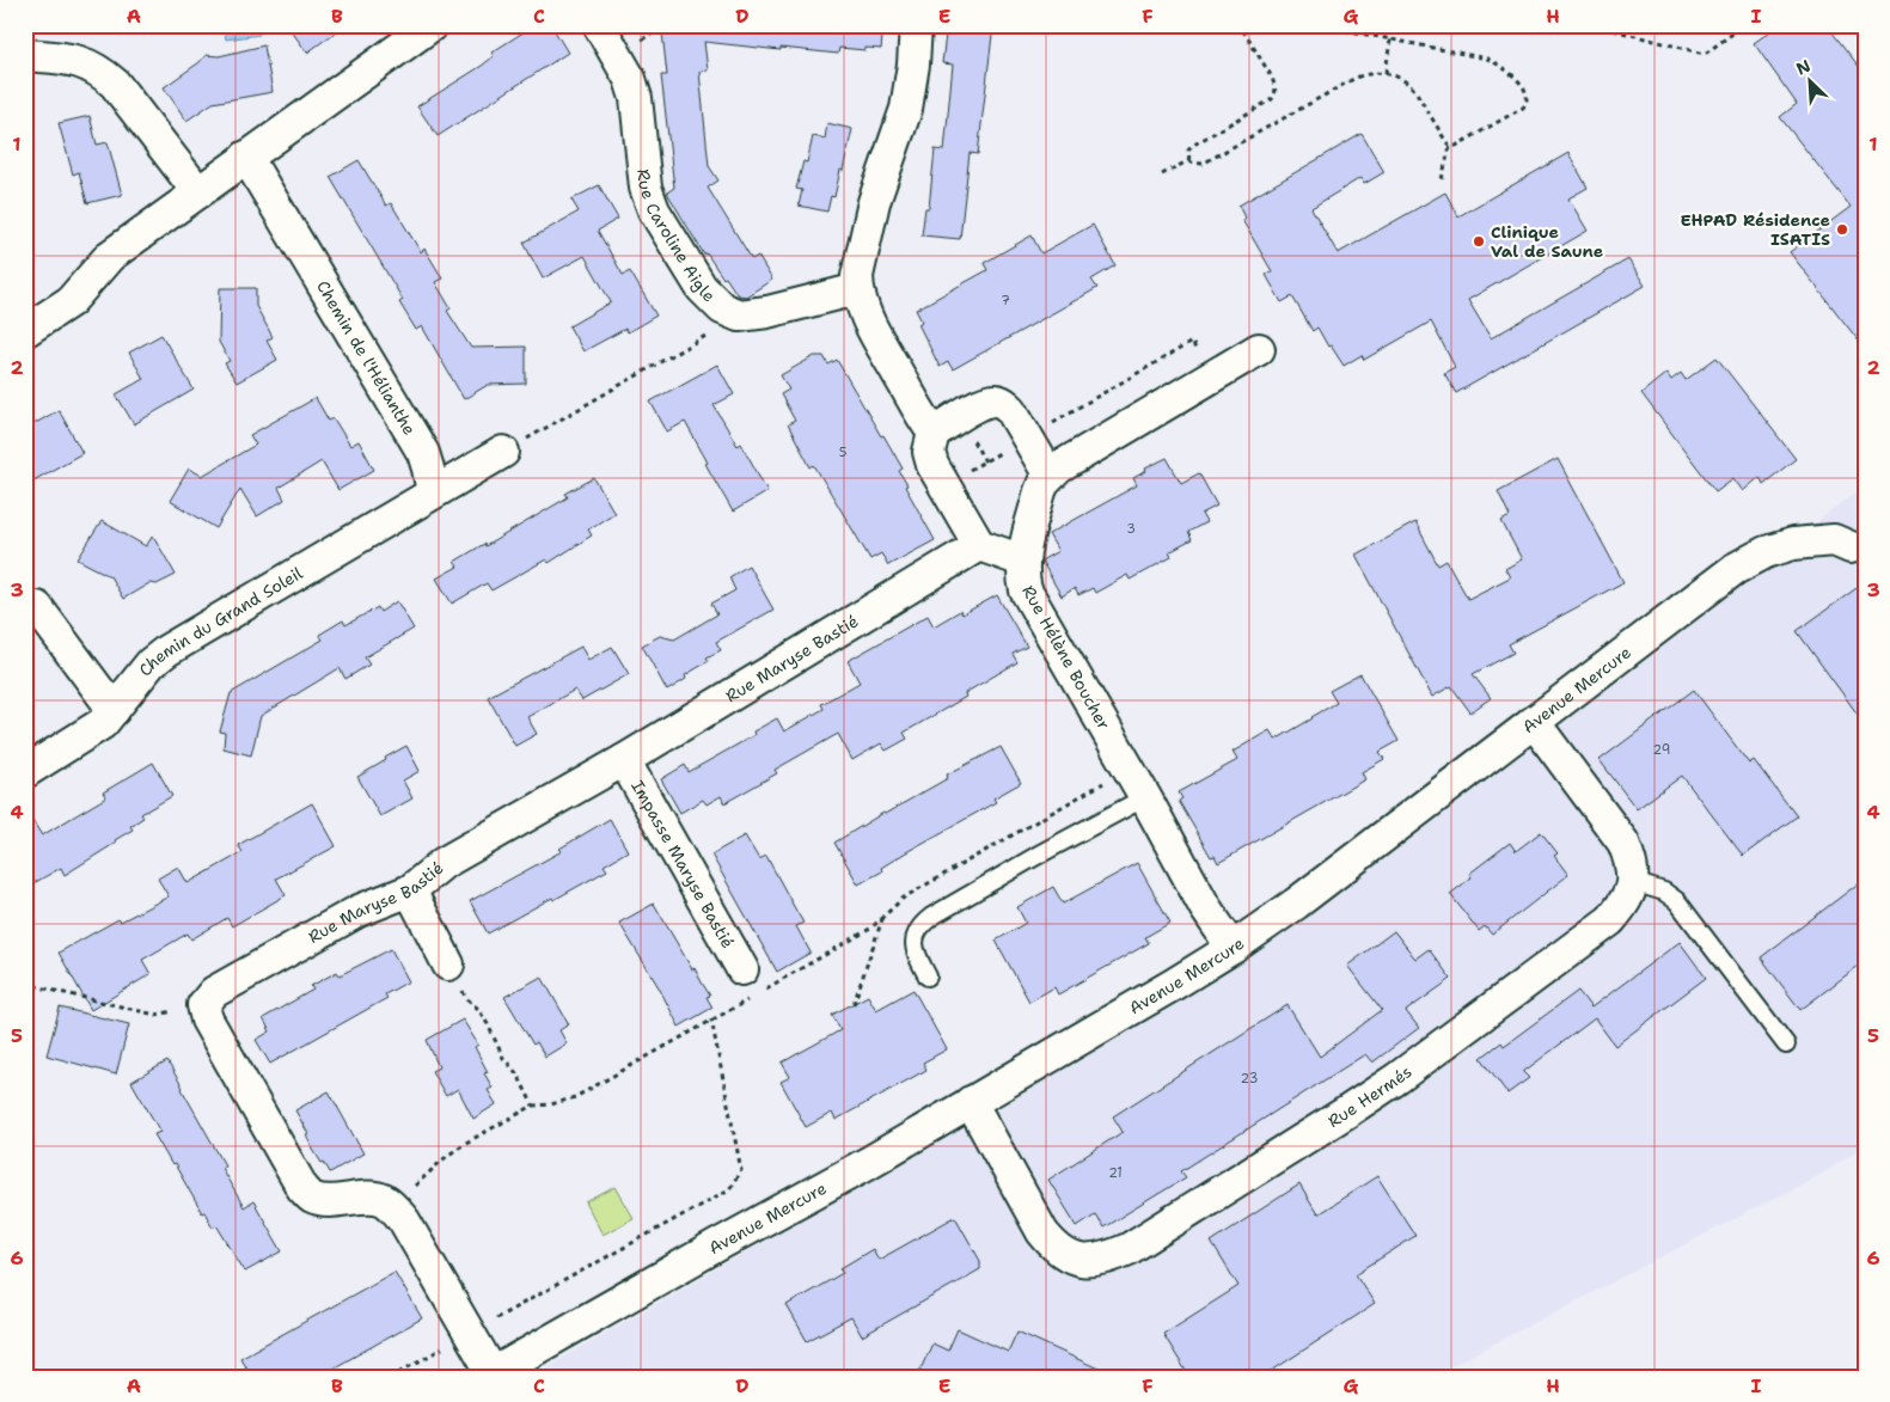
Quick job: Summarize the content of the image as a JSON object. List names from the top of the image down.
{
  "streets": {
    "street": [
      "Rue Caroline Aigle",
      "Chemin de l'Hélianthe",
      "Chemin du Grand Soleil",
      "Rue Maryse Bastié",
      "Rue Hélène Boucher",
      "Avenue Mercure",
      "Impasse Maryse Bastié",
      "Rue Hermés"
    ]
  },
  "crossings": [
    ["Chemin de l'Hélianthe", "Chemin du Grand Soleil"],
    ["Rue Maryse Bastié", "Impasse Maryse Bastié"],
    ["Rue Hélène Boucher", "Avenue Mercure"],
    ["Avenue Mercure", "Rue Hermés"]
  ],
  "places": ["EHPAD Résidence ISATIS", "Clinique Val de Saune"],
  "house_numbers": [
    "7",
    "5",
    "3",
    "29",
    "23",
    "21"
  ],
  "north": "top left",
  "grid": {
    "columns": [
      "A",
      "B",
      "C",
      "D",
      "E",
      "F",
      "G",
      "H",
      "I"
    ],
    "rows": [
      "1",
      "2",
      "3",
      "4",
      "5",
      "6"
    ]
  }
}
